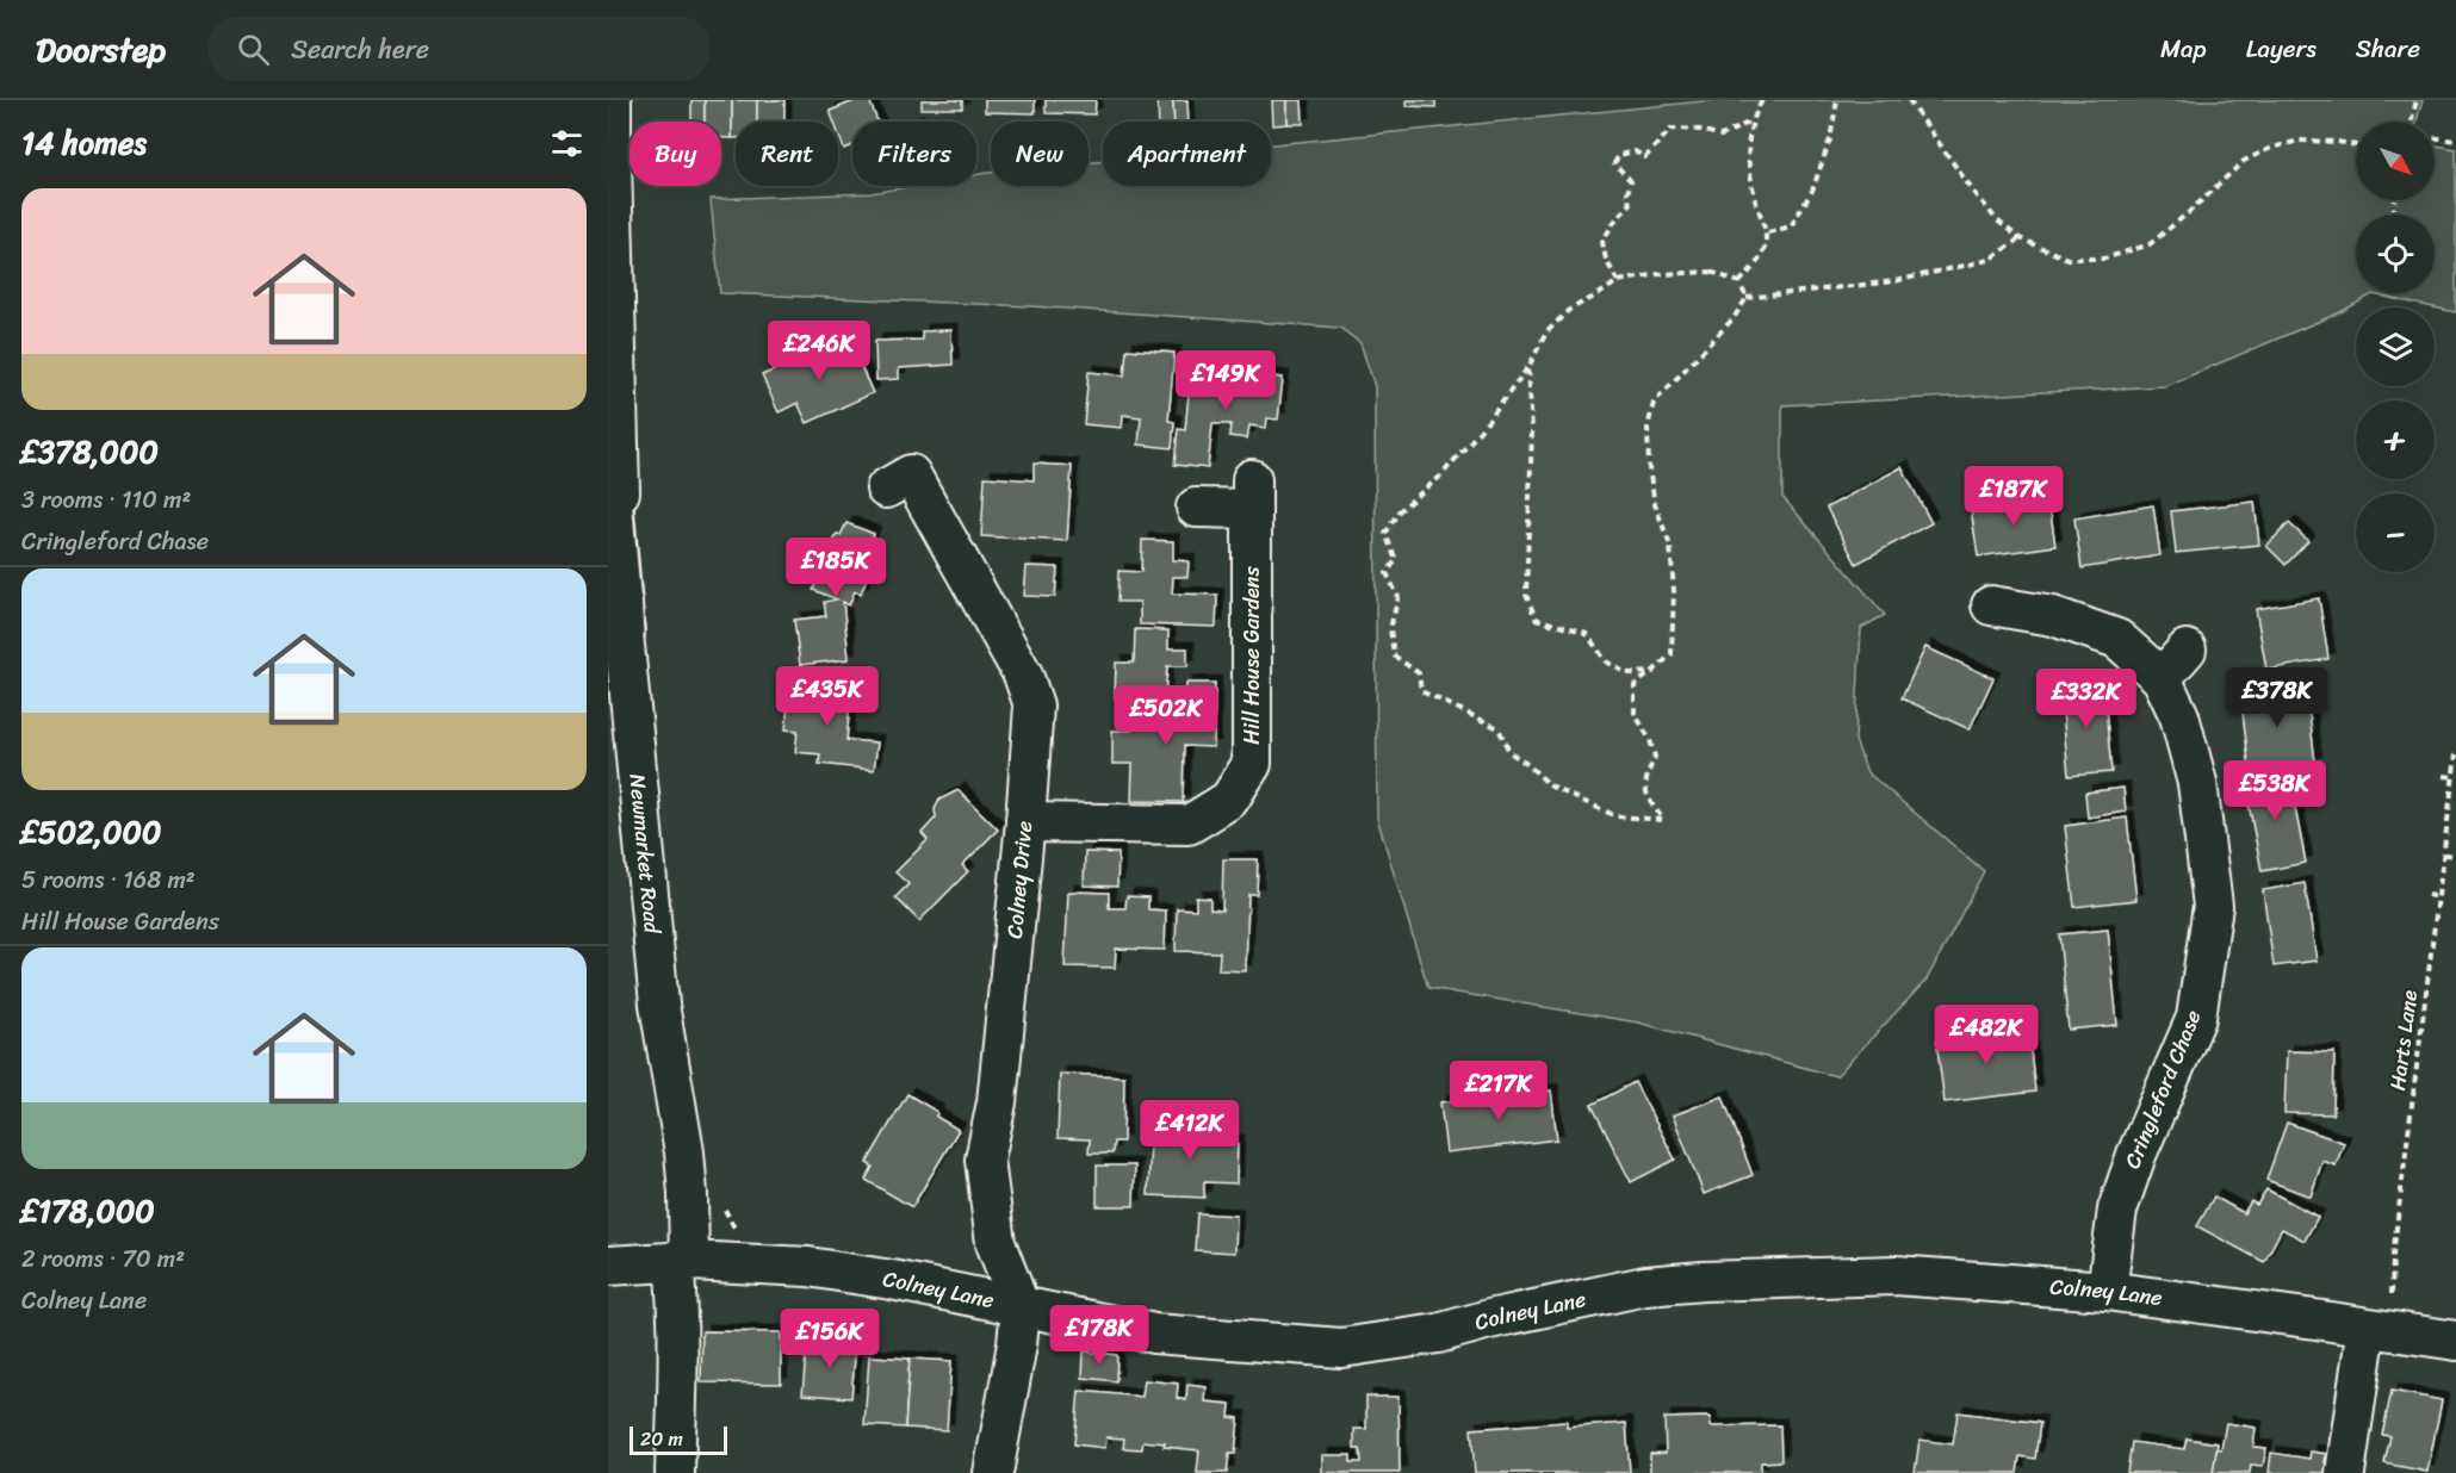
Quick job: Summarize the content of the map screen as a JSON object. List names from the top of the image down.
{
  "streets": {
    "street": [
      "Hill House Gardens",
      "Newmarket Road",
      "Colney Drive",
      "Cringleford Chase",
      "Colney Lane"
    ],
    "path": ["Harts Lane"]
  },
  "crossings": [
    ["Hill House Gardens", "Colney Drive"],
    ["Newmarket Road", "Colney Lane"],
    ["Colney Drive", "Colney Lane"],
    ["Harts Lane", "Colney Lane"],
    ["Cringleford Chase", "Colney Lane"]
  ],
  "scale_bar": "20 m",
  "north": "bottom right",
  "page": {
    "header": "Doorstep",
    "search": "Search here",
    "nav": ["Map", "Layers", "Share"],
    "heading": "14 homes",
    "map_buttons": ["+", "−"],
    "chip": [
      "Buy",
      "Rent",
      "Filters",
      "New",
      "Apartment"
    ],
    "list": [
      {
        "name": "£378,000",
        "note": "3 rooms · 110 m² · Cringleford Chase"
      },
      {
        "name": "£502,000",
        "note": "5 rooms · 168 m² · Hill House Gardens"
      },
      {
        "name": "£178,000",
        "note": "2 rooms · 70 m² · Colney Lane"
      }
    ],
    "price": [
      "£246K",
      "£149K",
      "£187K",
      "£185K",
      "£435K",
      "£378K",
      "£332K",
      "£502K",
      "£538K",
      "£482K",
      "£217K",
      "£412K",
      "£178K",
      "£156K"
    ],
    "scale": "20 m"
  }
}
